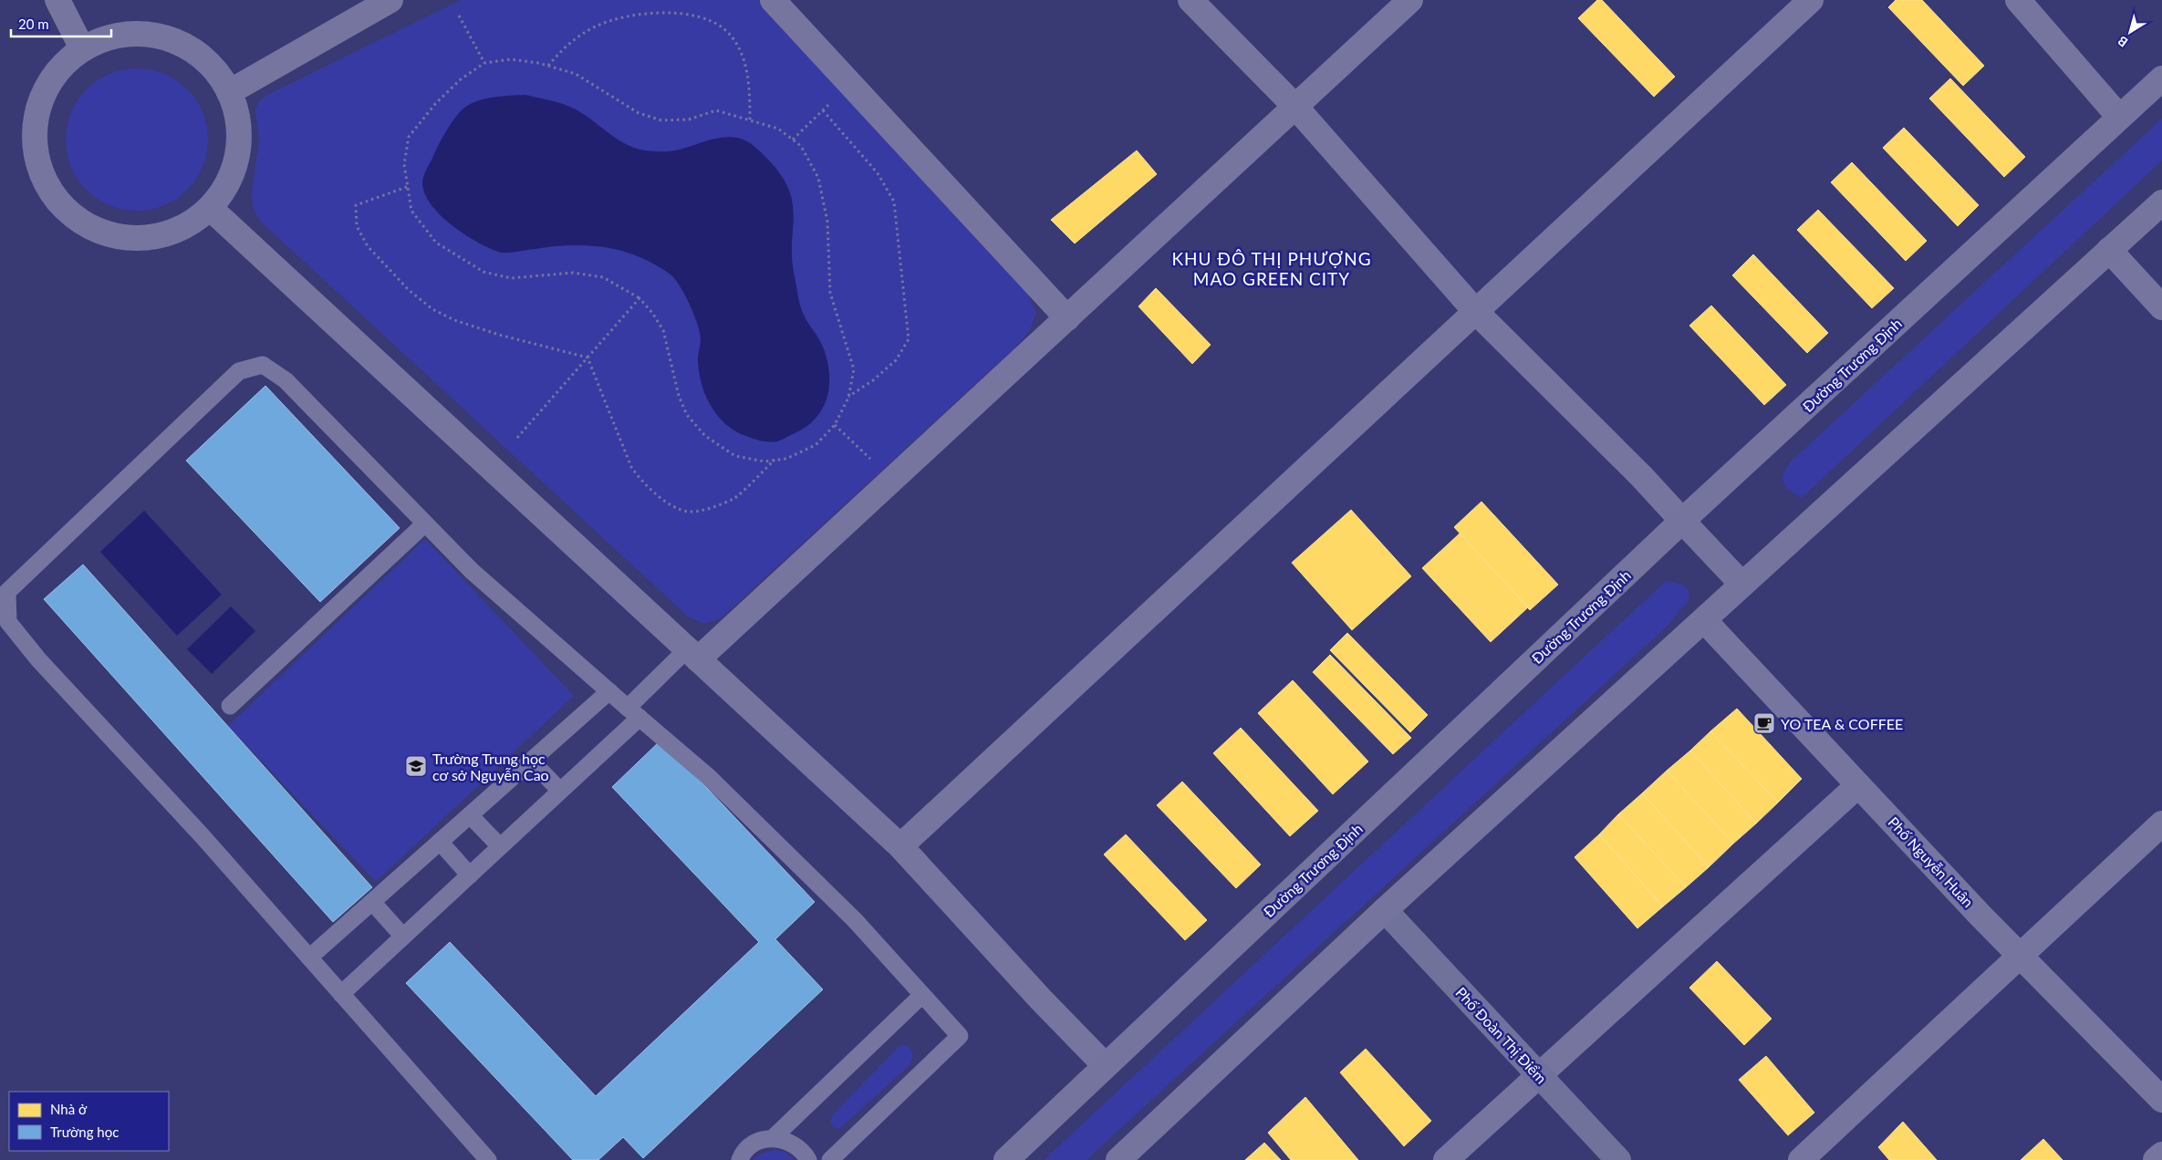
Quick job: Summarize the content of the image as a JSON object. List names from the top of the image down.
{
  "streets": {
    "main road": ["Đường Trương Định"],
    "street": ["Phố Nguyễn Huân", "Phố Đoàn Thị Điểm"]
  },
  "districts": ["KHU ĐÔ THỊ PHƯỢNG MAO GREEN CITY"],
  "places": {
    "cafe": ["YO TEA & COFFEE"],
    "school or university": ["Trường Trung học cơ sở Nguyễn Cao"]
  },
  "legend": ["Nhà ở", "Trường học"],
  "scale_bar": "20 m",
  "north": "bottom left"
}
